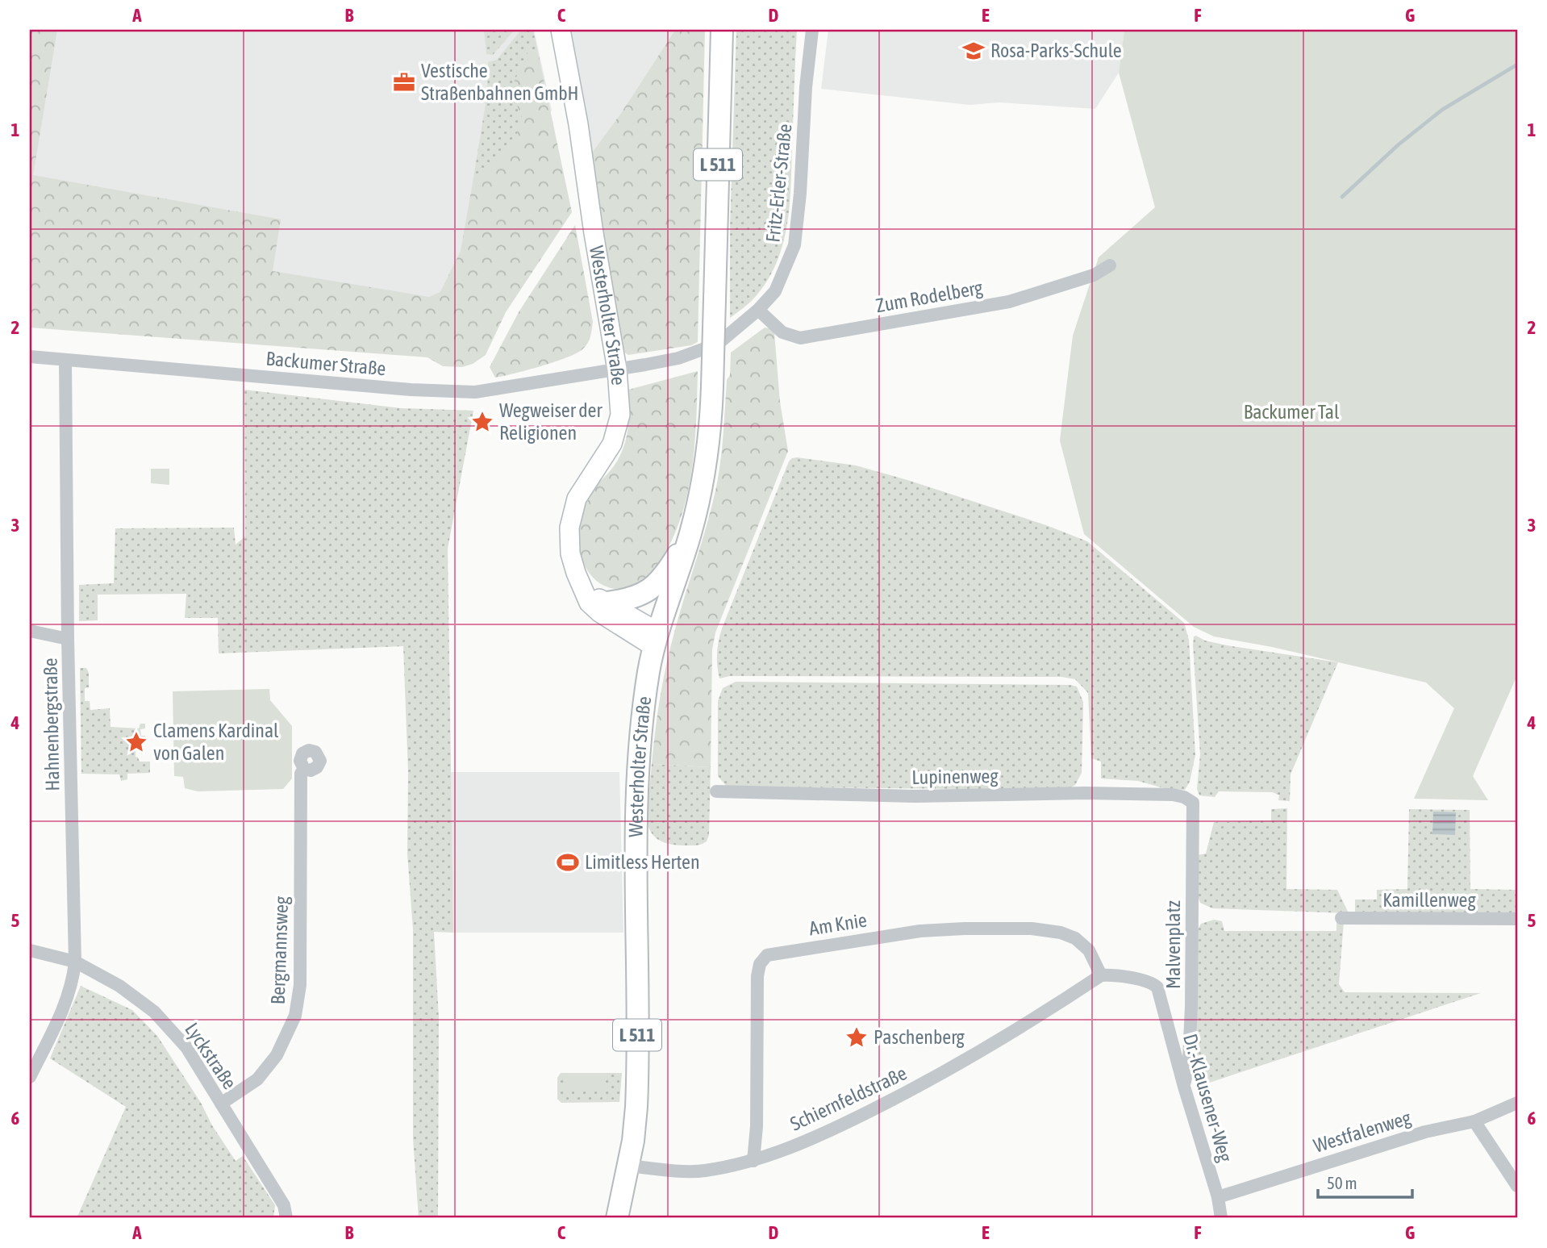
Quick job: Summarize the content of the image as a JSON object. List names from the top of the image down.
{
  "streets": {
    "main road": ["L 511", "Westerholter Straße"],
    "street": [
      "Fritz-Erler-Straße",
      "Zum Rodelberg",
      "Backumer Straße",
      "Hahnenbergstraße",
      "Lupinenweg",
      "Kamillenweg",
      "Am Knie",
      "Malvenplatz",
      "Bergmannsweg",
      "Lyckstraße",
      "Dr.-Klausener-Weg",
      "Schiernfeldstraße",
      "Westfalenweg"
    ]
  },
  "crossings": [
    ["L 511", "Westerholter Straße"],
    ["Fritz-Erler-Straße", "Zum Rodelberg"],
    ["Fritz-Erler-Straße", "Westerholter Straße"],
    ["Fritz-Erler-Straße", "Backumer Straße"],
    ["Westerholter Straße", "Backumer Straße"],
    ["Westerholter Straße", "Schiernfeldstraße"],
    ["Backumer Straße", "Hahnenbergstraße"],
    ["Hahnenbergstraße", "Lyckstraße"],
    ["Lupinenweg", "Malvenplatz"],
    ["Am Knie", "Dr.-Klausener-Weg"],
    ["Am Knie", "Schiernfeldstraße"],
    ["Malvenplatz", "Dr.-Klausener-Weg"],
    ["Bergmannsweg", "Lyckstraße"],
    ["Dr.-Klausener-Weg", "Schiernfeldstraße"],
    ["Dr.-Klausener-Weg", "Westfalenweg"]
  ],
  "parks": ["Backumer Tal"],
  "places": {
    "school or university": ["Rosa-Parks-Schule"],
    "office": ["Vestische Straßenbahnen GmbH"],
    "place": ["Wegweiser der Religionen", "Clamens Kardinal von Galen", "Paschenberg"],
    "sports": ["Limitless Herten"]
  },
  "scale_bar": "50 m",
  "grid": {
    "columns": [
      "A",
      "B",
      "C",
      "D",
      "E",
      "F",
      "G"
    ],
    "rows": [
      "1",
      "2",
      "3",
      "4",
      "5",
      "6"
    ]
  }
}
